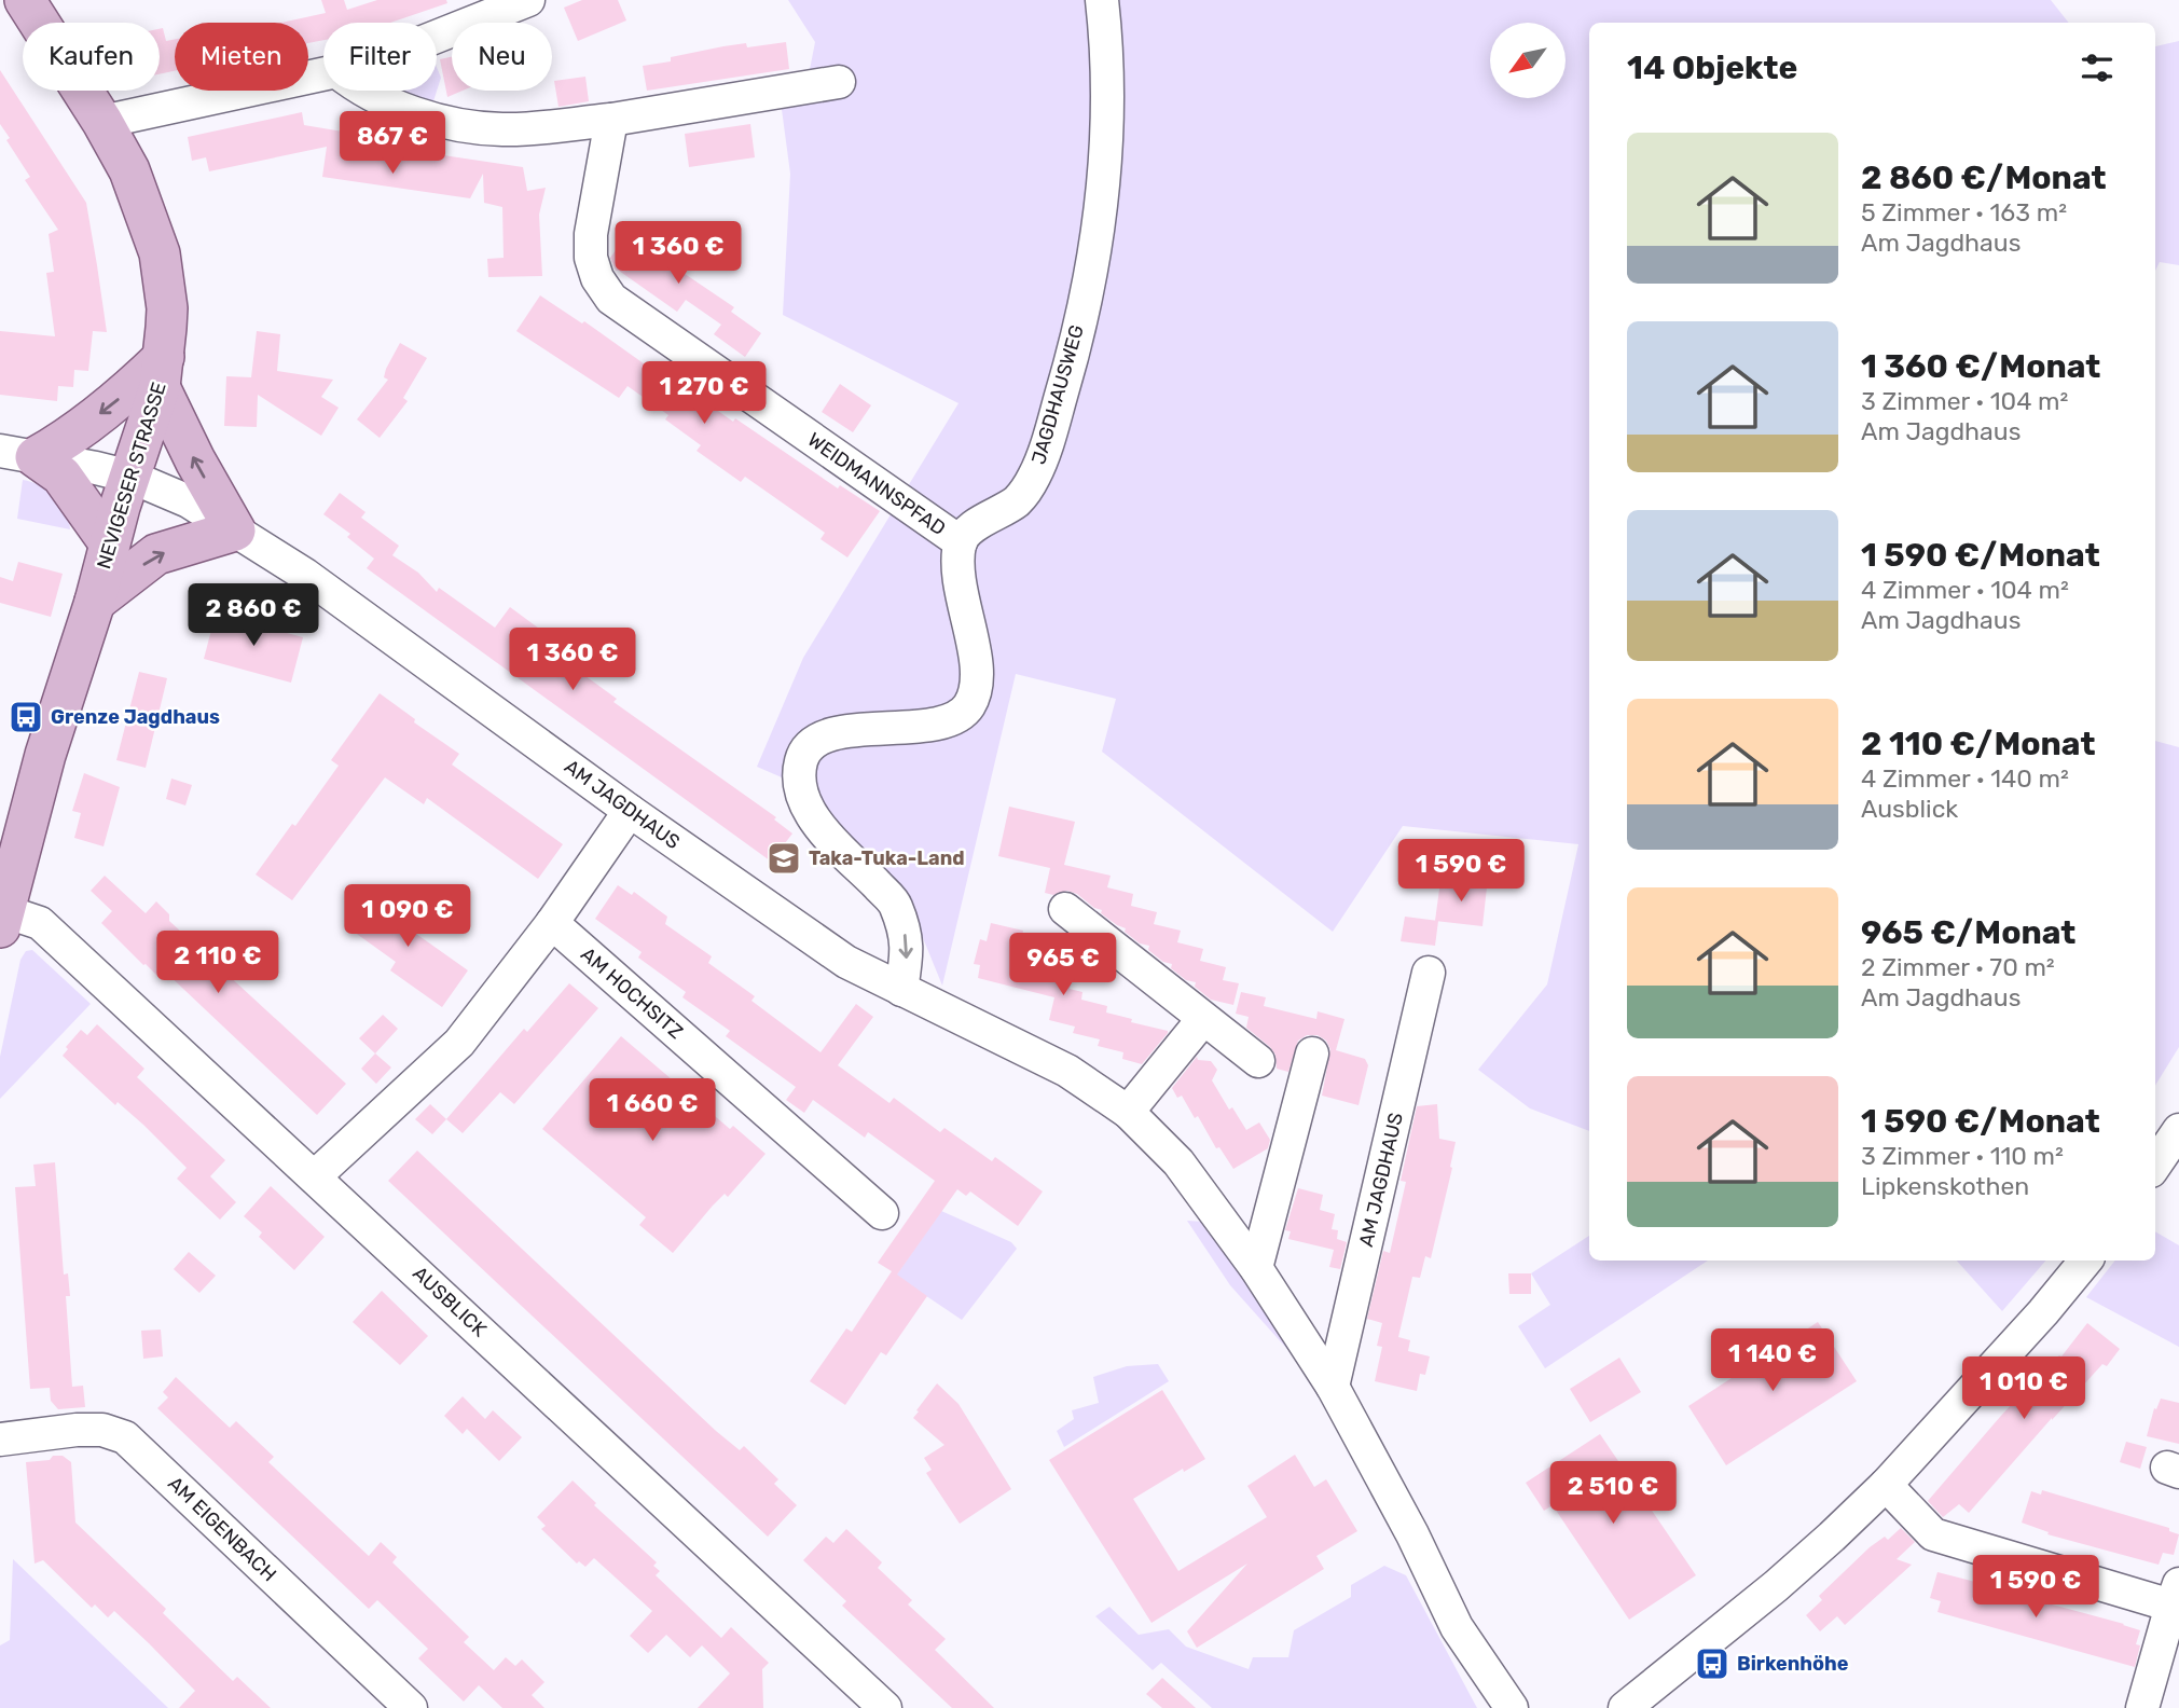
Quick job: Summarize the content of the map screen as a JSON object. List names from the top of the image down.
{
  "streets": {
    "main road": ["NEVIGESER STRASSE"],
    "street": [
      "JAGDHAUSWEG",
      "WEIDMANNSPFAD",
      "AM JAGDHAUS",
      "AM HOCHSITZ",
      "AUSBLICK",
      "AM EIGENBACH"
    ]
  },
  "crossings": [
    ["JAGDHAUSWEG", "WEIDMANNSPFAD"],
    ["NEVIGESER STRASSE", "AM JAGDHAUS"],
    ["NEVIGESER STRASSE", "AUSBLICK"]
  ],
  "places": {
    "bus stop": ["Grenze Jagdhaus", "Birkenhöhe"],
    "school or university": ["Taka-Tuka-Land"]
  },
  "north": "bottom left",
  "page": {
    "chip": [
      "Kaufen",
      "Mieten",
      "Filter",
      "Neu"
    ],
    "heading": "14 Objekte",
    "price": [
      "867 €",
      "1 360 €",
      "1 270 €",
      "2 860 €",
      "1 360 €",
      "1 590 €",
      "1 090 €",
      "2 110 €",
      "965 €",
      "1 660 €",
      "1 140 €",
      "1 010 €",
      "2 510 €",
      "1 590 €"
    ],
    "list": [
      {
        "name": "2 860 €/Monat",
        "note": "5 Zimmer · 163 m² · Am Jagdhaus"
      },
      {
        "name": "1 360 €/Monat",
        "note": "3 Zimmer · 104 m² · Am Jagdhaus"
      },
      {
        "name": "1 590 €/Monat",
        "note": "4 Zimmer · 104 m² · Am Jagdhaus"
      },
      {
        "name": "2 110 €/Monat",
        "note": "4 Zimmer · 140 m² · Ausblick"
      },
      {
        "name": "965 €/Monat",
        "note": "2 Zimmer · 70 m² · Am Jagdhaus"
      },
      {
        "name": "1 590 €/Monat",
        "note": "3 Zimmer · 110 m² · Lipkenskothen"
      }
    ]
  }
}
